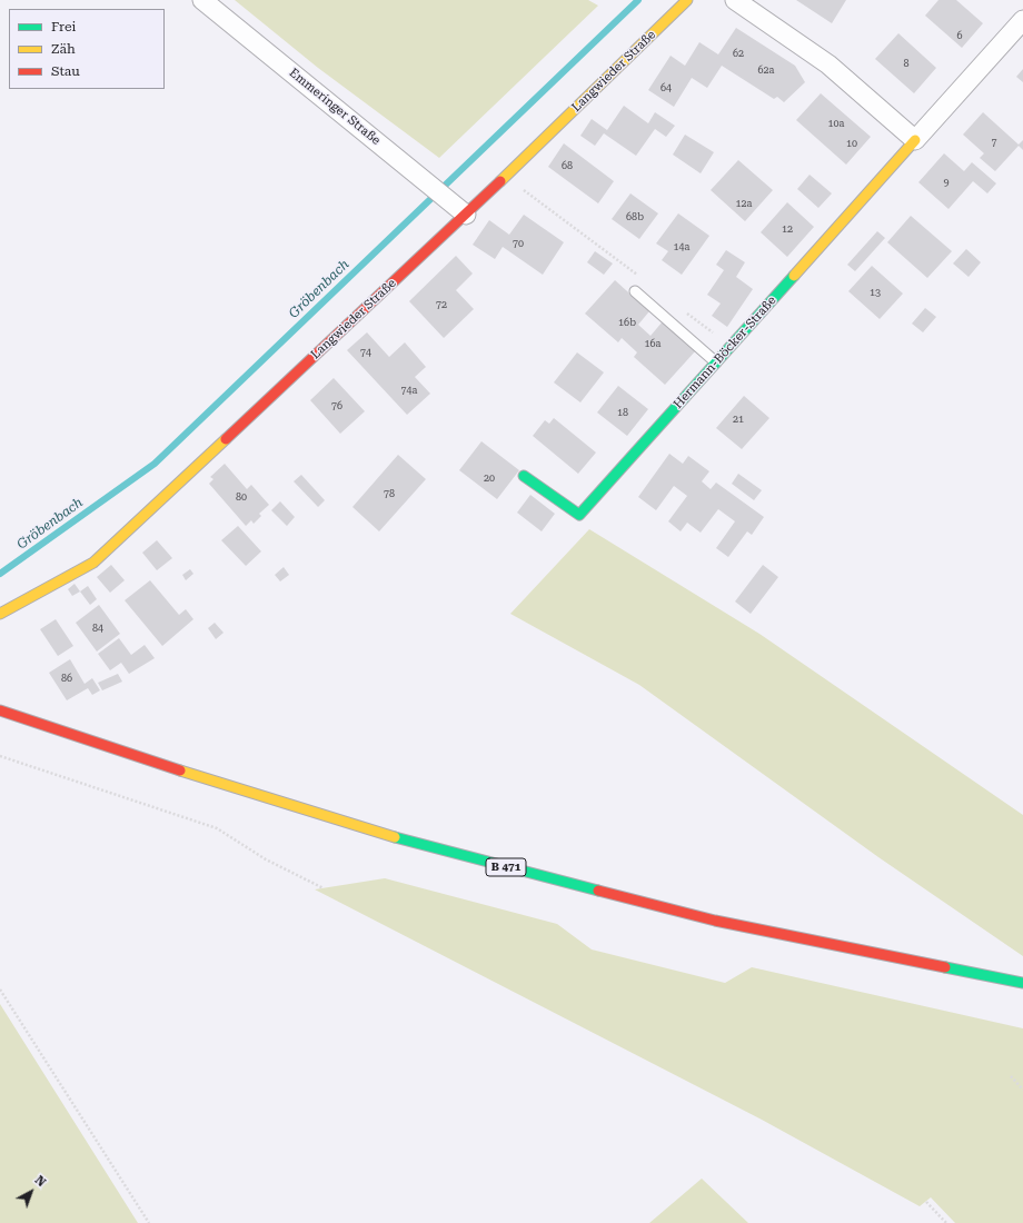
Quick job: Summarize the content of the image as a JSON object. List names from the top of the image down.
{
  "streets": {
    "main road": ["Langwieder Straße", "Hermann-Böcker-Straße", "B 471"],
    "street": ["Emmeringer Straße"]
  },
  "crossings": [
    ["Langwieder Straße", "Emmeringer Straße"]
  ],
  "water": ["Gröbenbach"],
  "house_numbers": [
    "6",
    "62",
    "8",
    "62a",
    "64",
    "10a",
    "7",
    "10",
    "68",
    "9",
    "12a",
    "68b",
    "12",
    "70",
    "14a",
    "13",
    "72",
    "16b",
    "16a",
    "74",
    "74a",
    "76",
    "18",
    "21",
    "20",
    "78",
    "80",
    "84",
    "86"
  ],
  "legend": ["Frei", "Zäh", "Stau"],
  "north": "top right"
}
